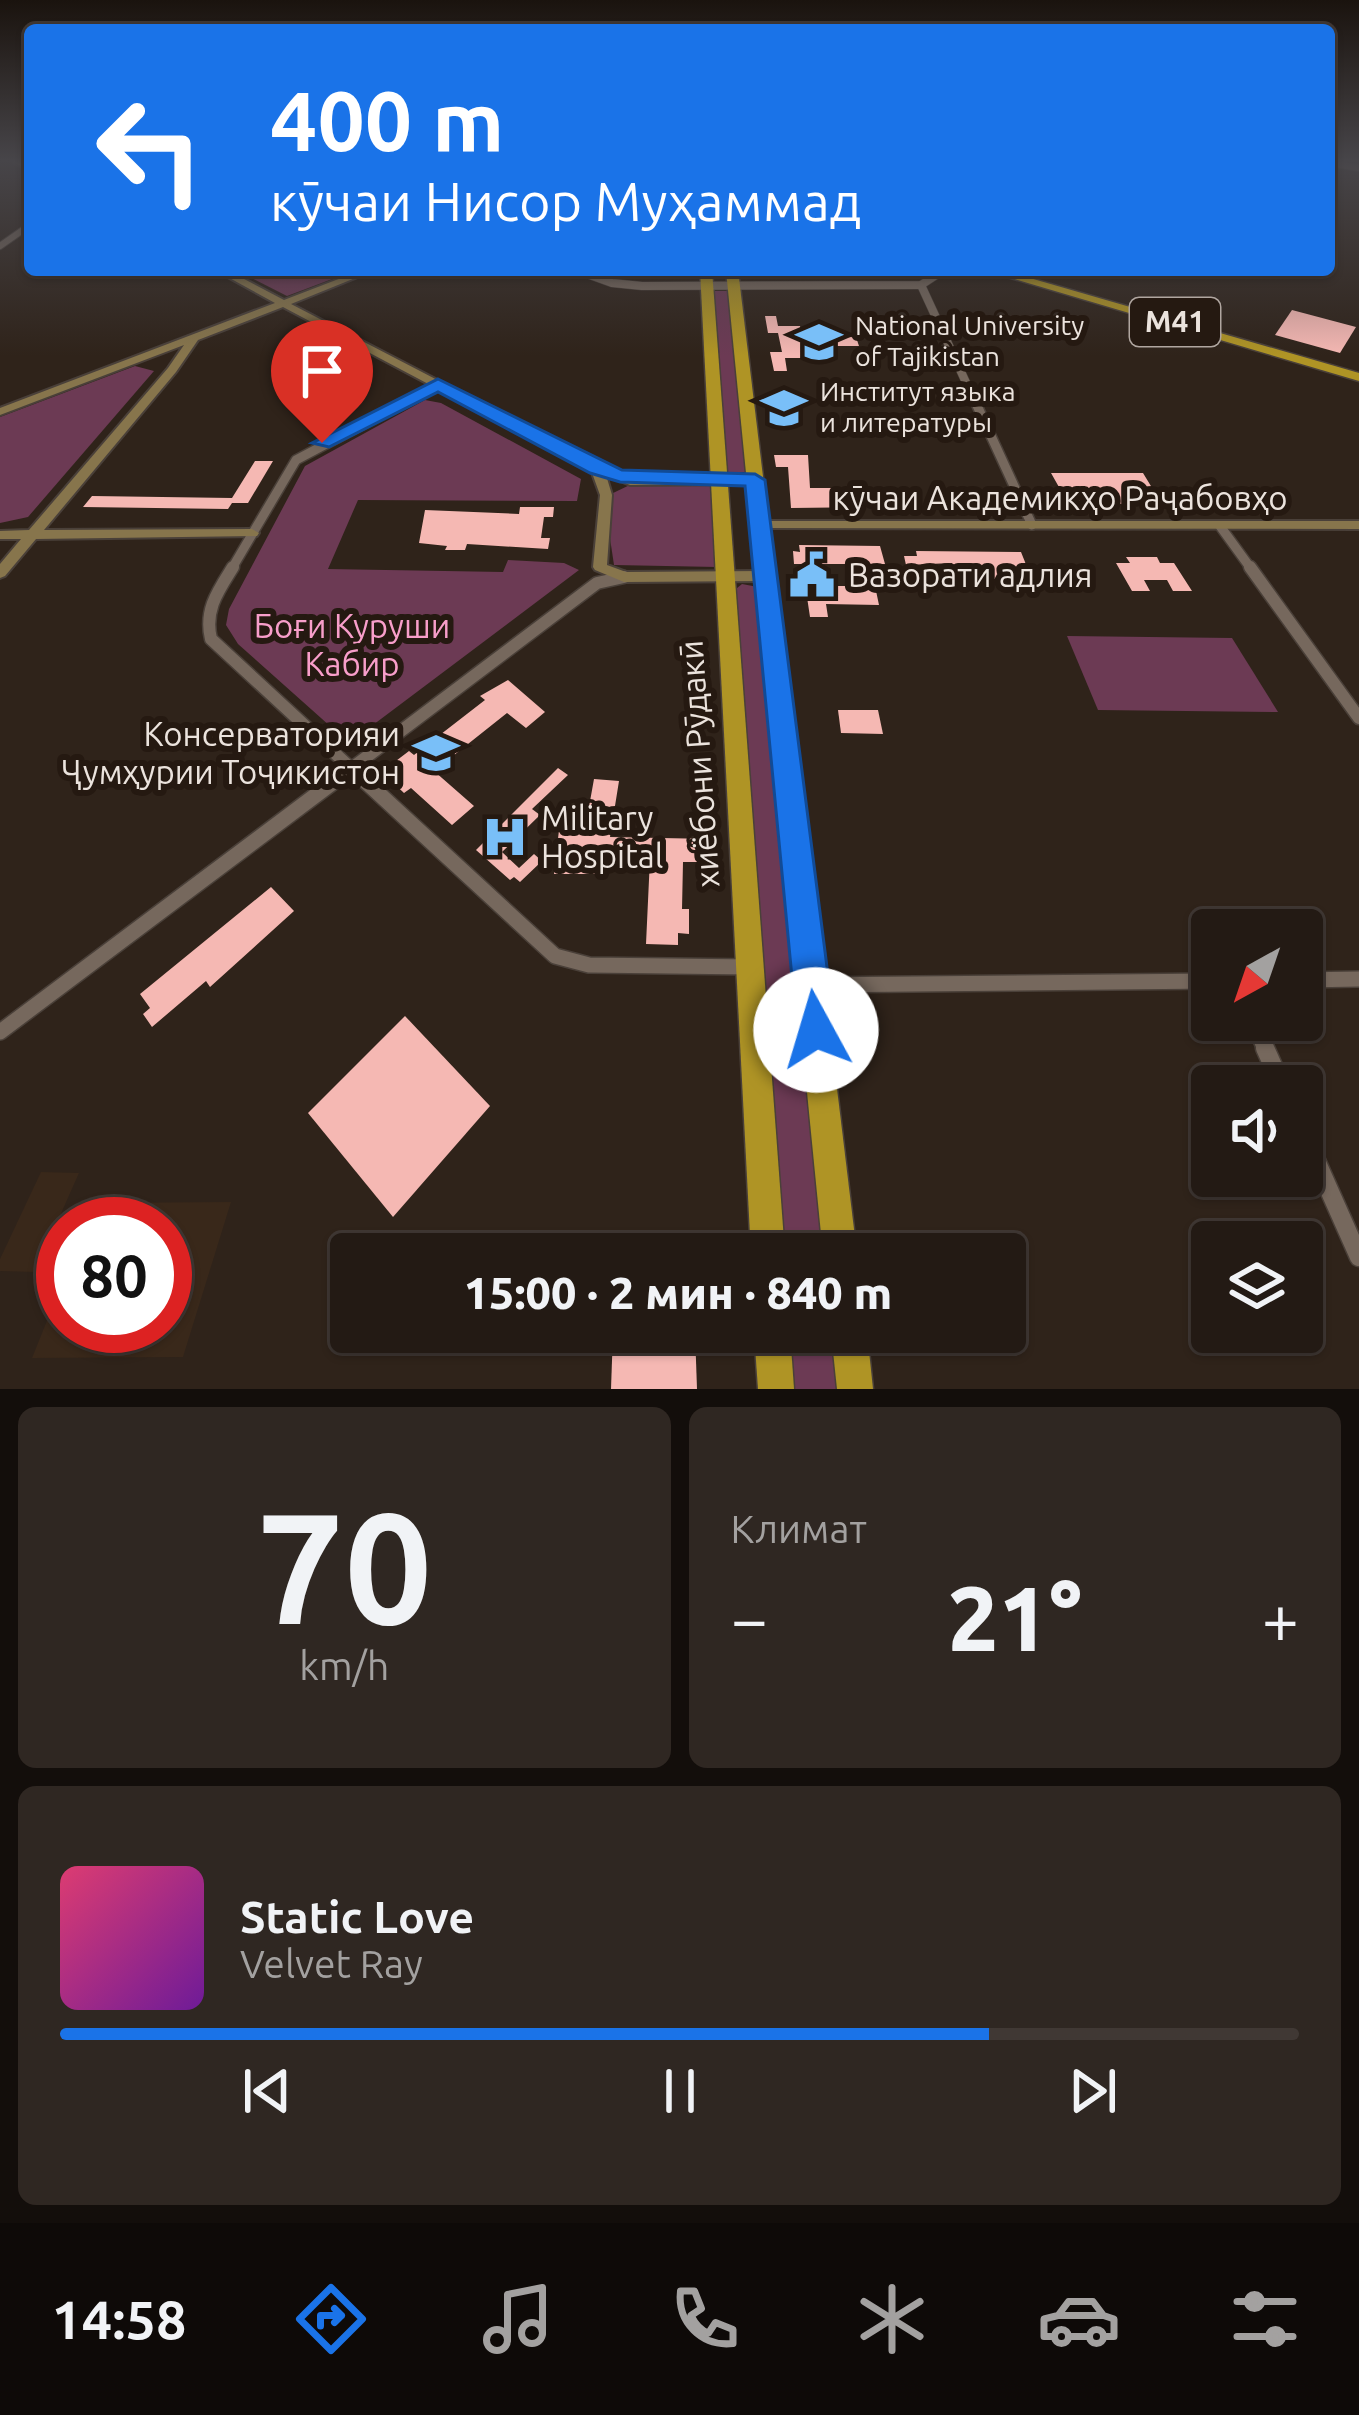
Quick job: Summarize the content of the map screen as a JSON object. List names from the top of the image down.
{
  "streets": {
    "highway": ["M41", "хиёбони Рӯдакӣ"],
    "street": ["кӯчаи Академикҳо Раҷабовҳо"]
  },
  "parks": ["Боғи Куруши Кабир"],
  "places": {
    "school or university": ["National University of Tajikistan", "Институт языка и литературы", "Консерваторияи Ҷумҳурии Тоҷикистон"],
    "public building": ["Вазорати адлия"],
    "hospital": ["Military Hospital"]
  },
  "north": "bottom left",
  "page": {
    "turn": ["400 m", "кӯчаи Нисор Муҳаммад"],
    "limit": "80",
    "trip": "15:00 · 2 мин · 840 m",
    "tile": [
      ["70", "km/h"],
      "Климат"
    ],
    "heat": ["−", "21°", "+"],
    "song": ["Static Love", "Velvet Ray"],
    "tabs": "14:58"
  }
}
